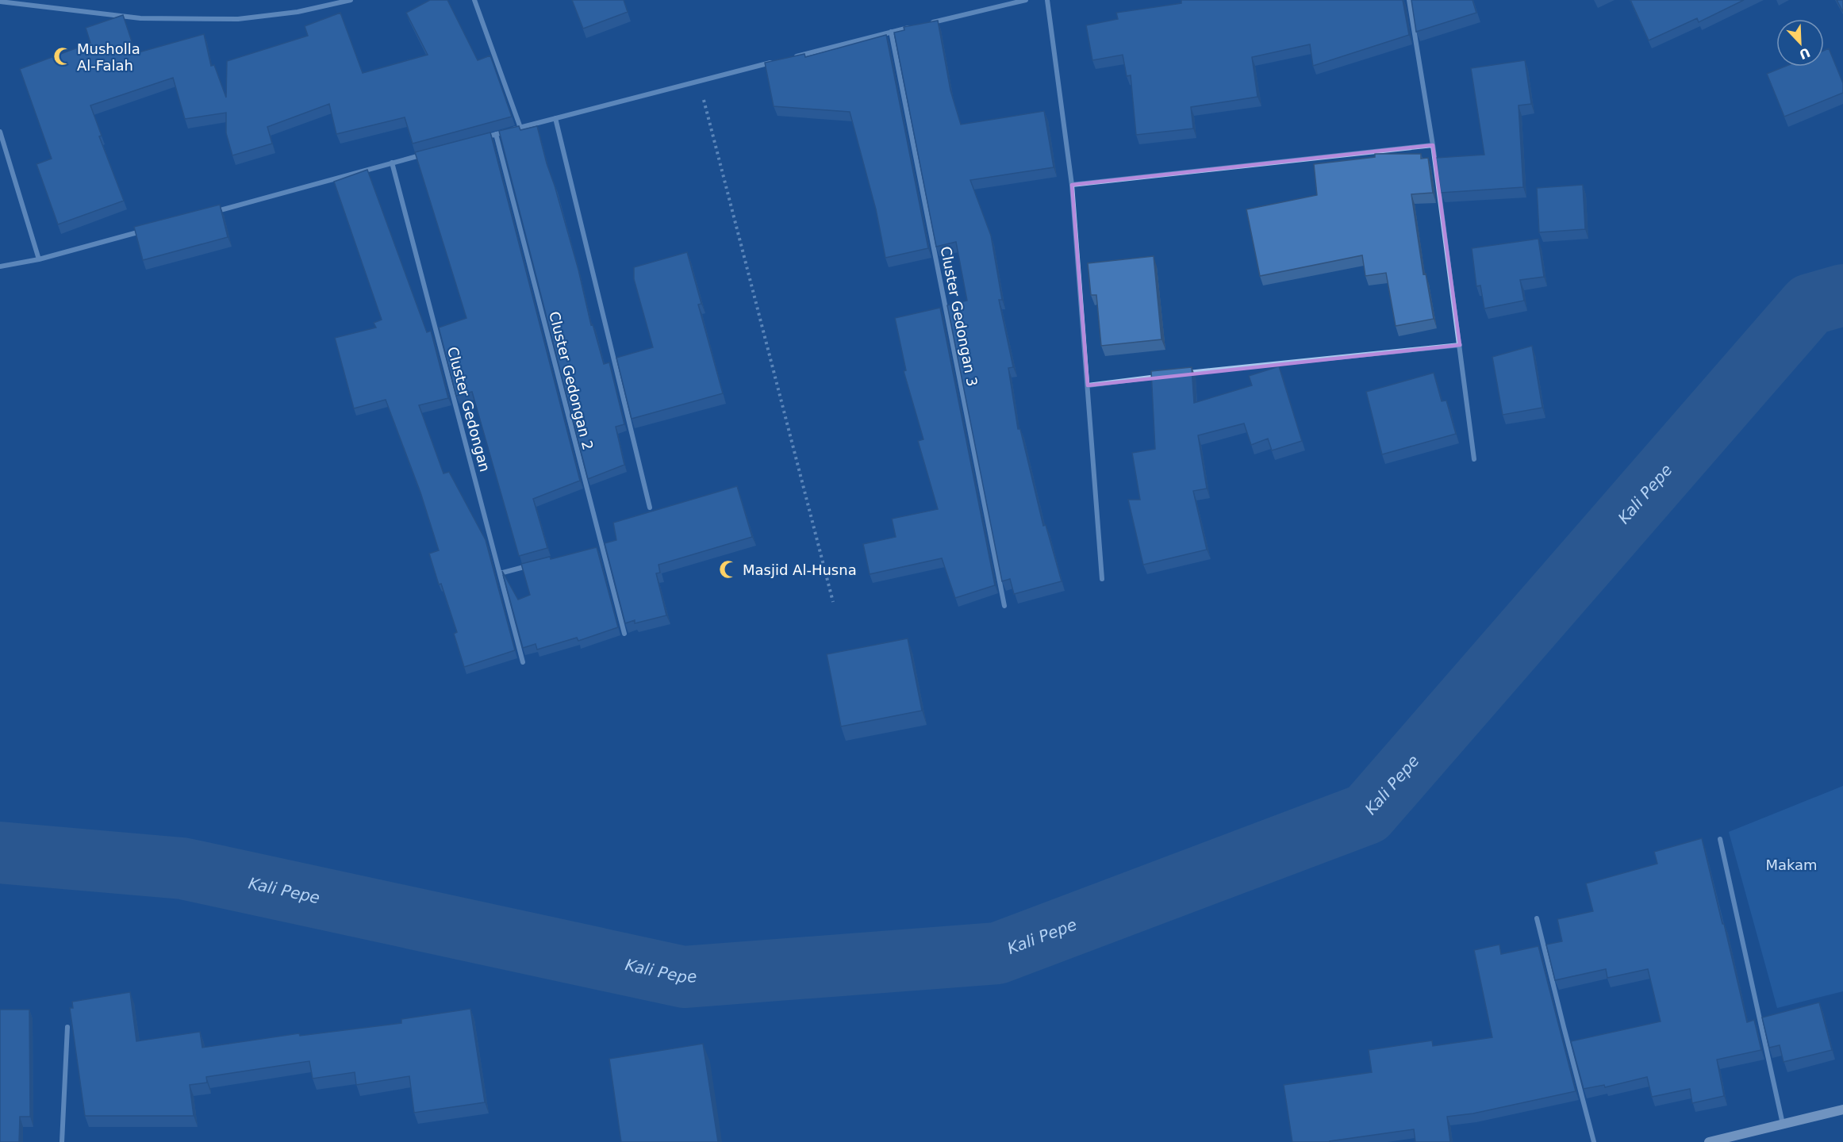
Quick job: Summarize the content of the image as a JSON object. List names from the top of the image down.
{
  "streets": {
    "street": ["Cluster Gedongan 3", "Cluster Gedongan 2", "Cluster Gedongan"]
  },
  "water": ["Kali Pepe"],
  "parks": ["Makam"],
  "places": {
    "mosque": ["Musholla Al-Falah", "Masjid Al-Husna"]
  },
  "north": "bottom right"
}
